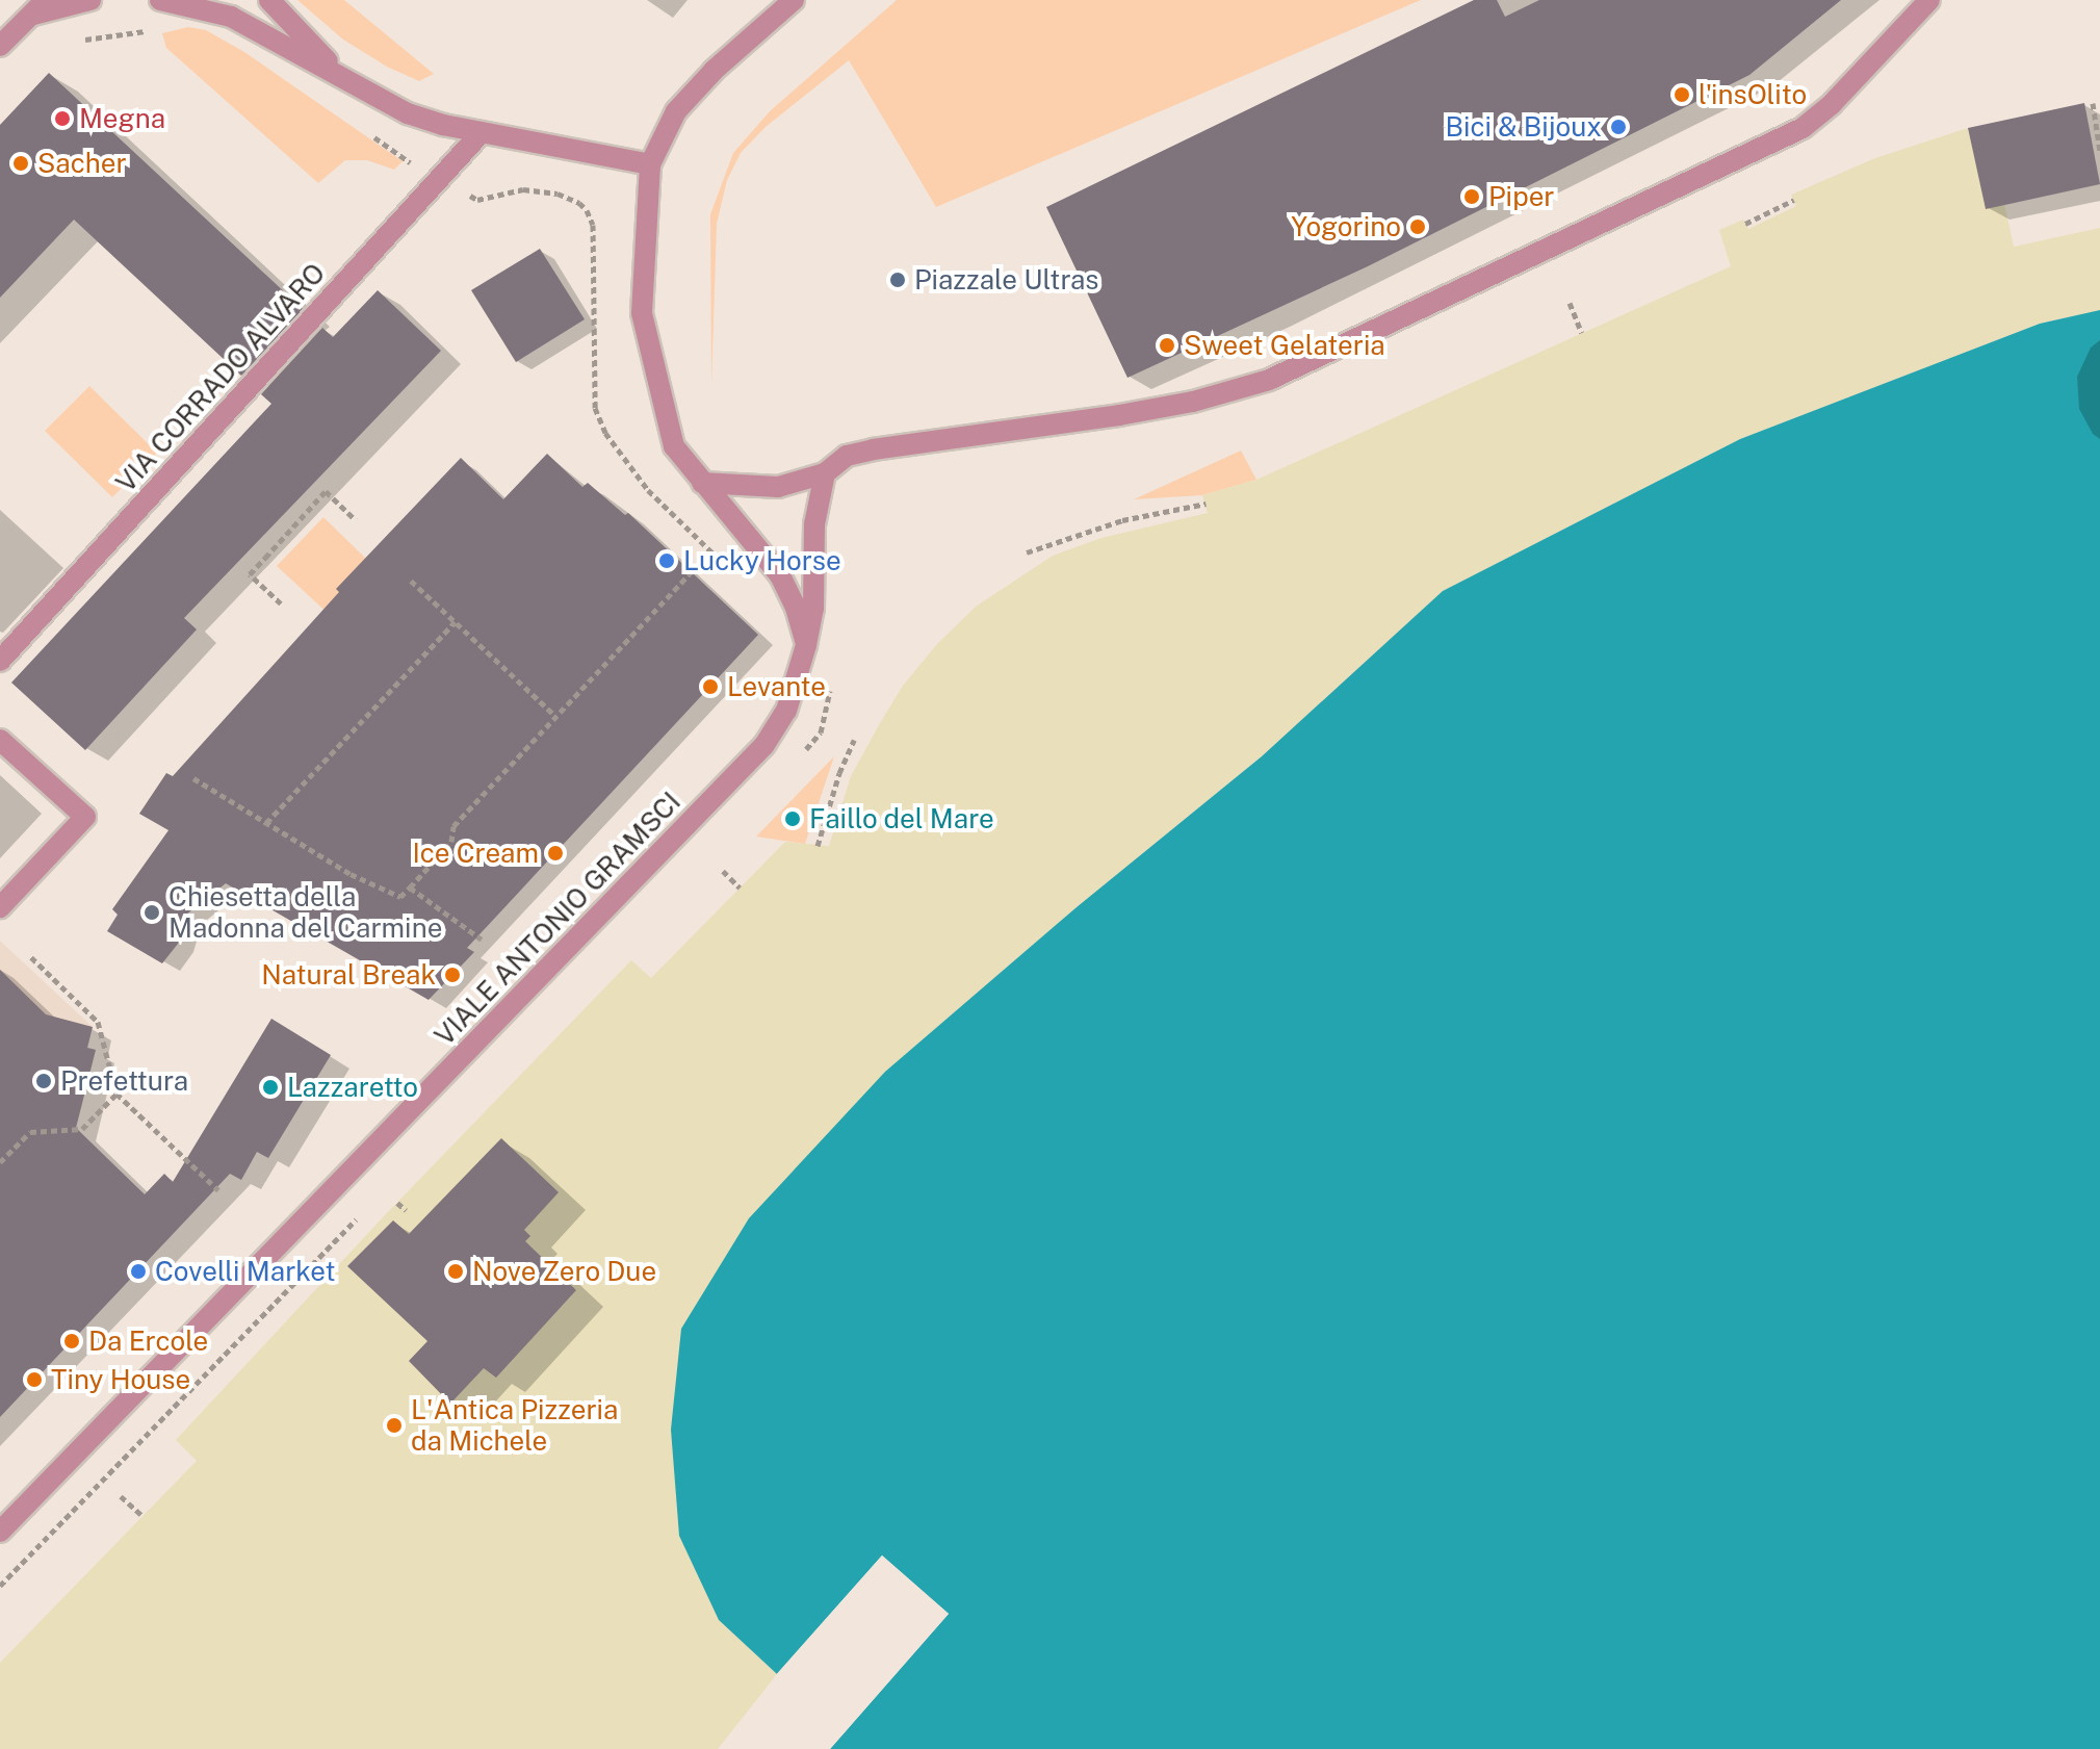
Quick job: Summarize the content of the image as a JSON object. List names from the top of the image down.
{
  "streets": {
    "street": ["VIA CORRADO ALVARO", "VIALE ANTONIO GRAMSCI"]
  },
  "places": [
    "l'insOlito",
    "Megna",
    "Bici & Bijoux",
    "Sacher",
    "Piper",
    "Yogorino",
    "Piazzale Ultras",
    "Sweet Gelateria",
    "Lucky Horse",
    "Levante",
    "Faillo del Mare",
    "Ice Cream",
    "Chiesetta della Madonna del Carmine",
    "Natural Break",
    "Prefettura",
    "Lazzaretto",
    "Covelli Market",
    "Nove Zero Due",
    "Da Ercole",
    "Tiny House",
    "L'Antica Pizzeria da Michele"
  ]
}
